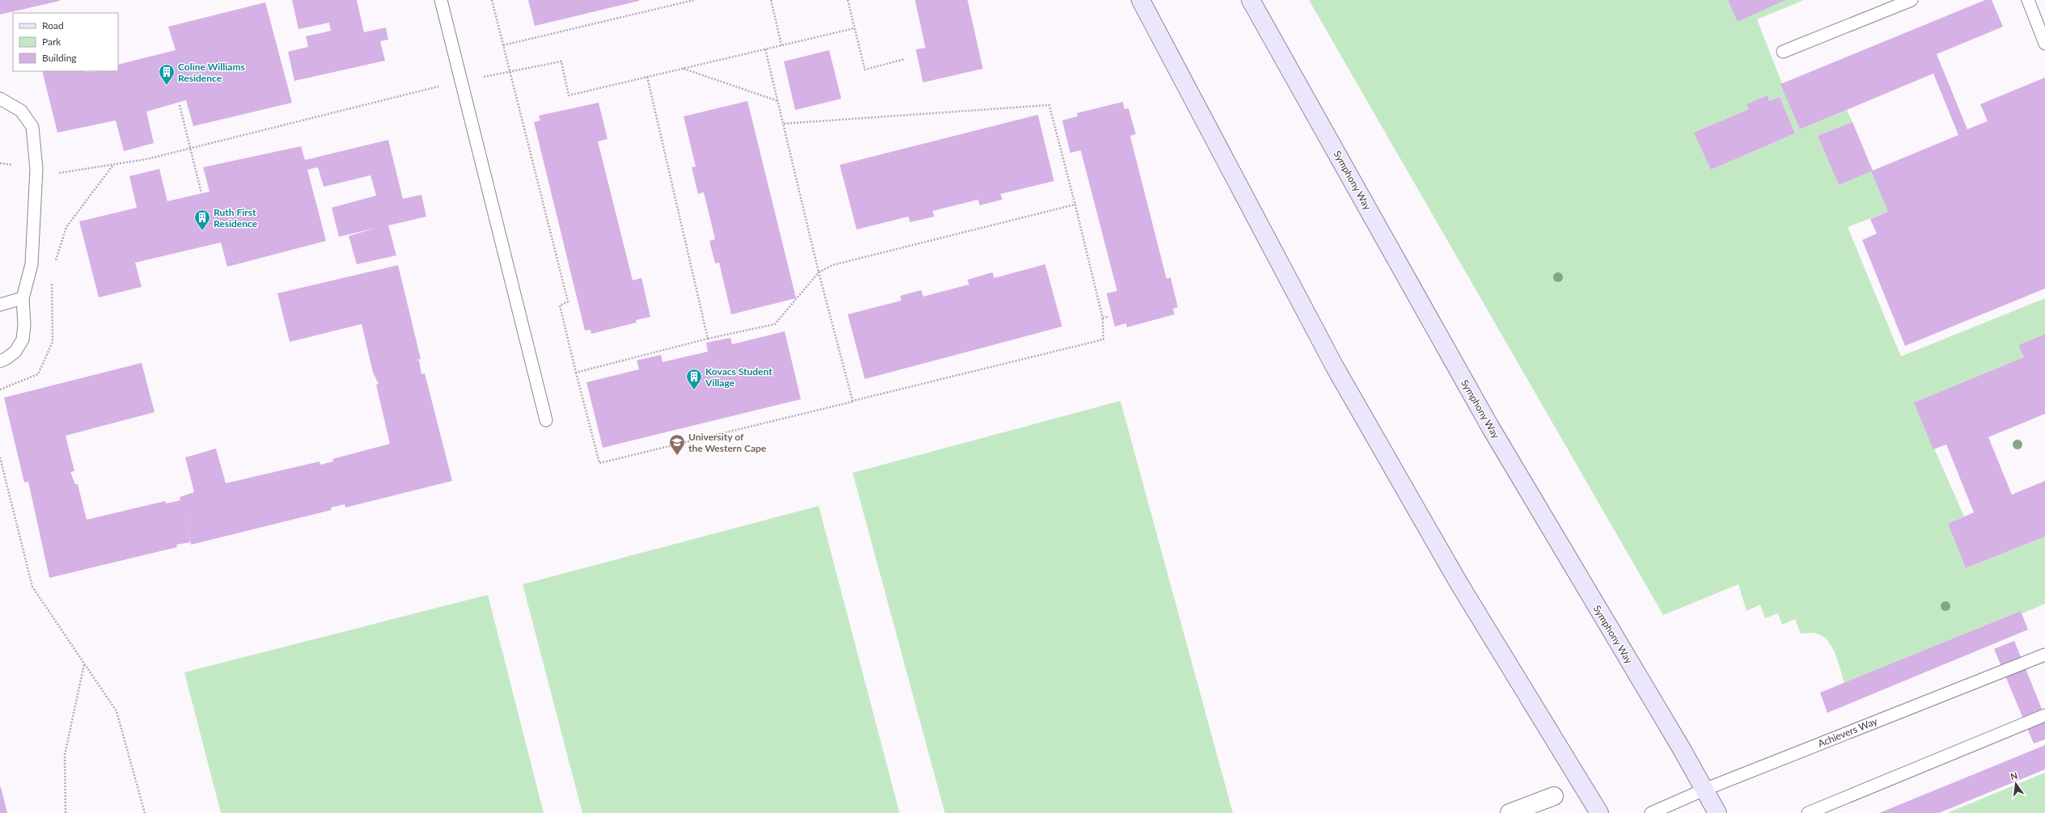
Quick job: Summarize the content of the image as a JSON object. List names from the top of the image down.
{
  "streets": {
    "main road": ["Symphony Way"],
    "lane": ["Achievers Way"]
  },
  "crossings": [
    ["Symphony Way", "Achievers Way"]
  ],
  "places": {
    "building": ["Coline Williams Residence", "Ruth First Residence", "Kovacs Student Village"],
    "school or university": ["University of the Western Cape"]
  },
  "legend": ["Road", "Park", "Building"],
  "north": "top"
}
